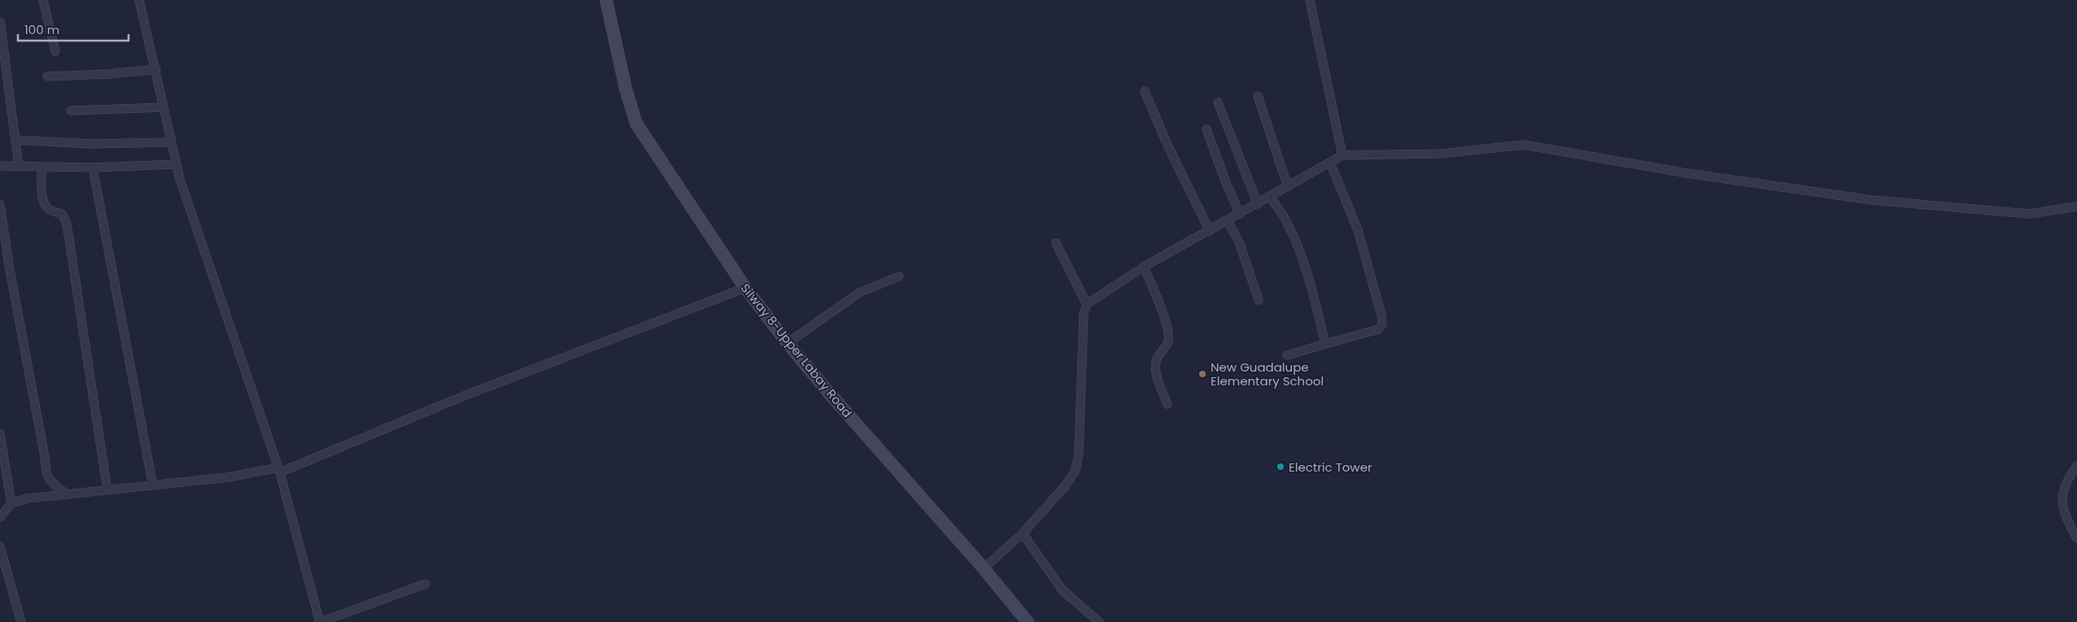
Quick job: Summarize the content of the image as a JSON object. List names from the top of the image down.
{
  "streets": {
    "main road": ["Silway 8-Upper Labay Road"]
  },
  "places": ["New Guadalupe Elementary School", "Electric Tower"],
  "scale_bar": "100 m"
}
